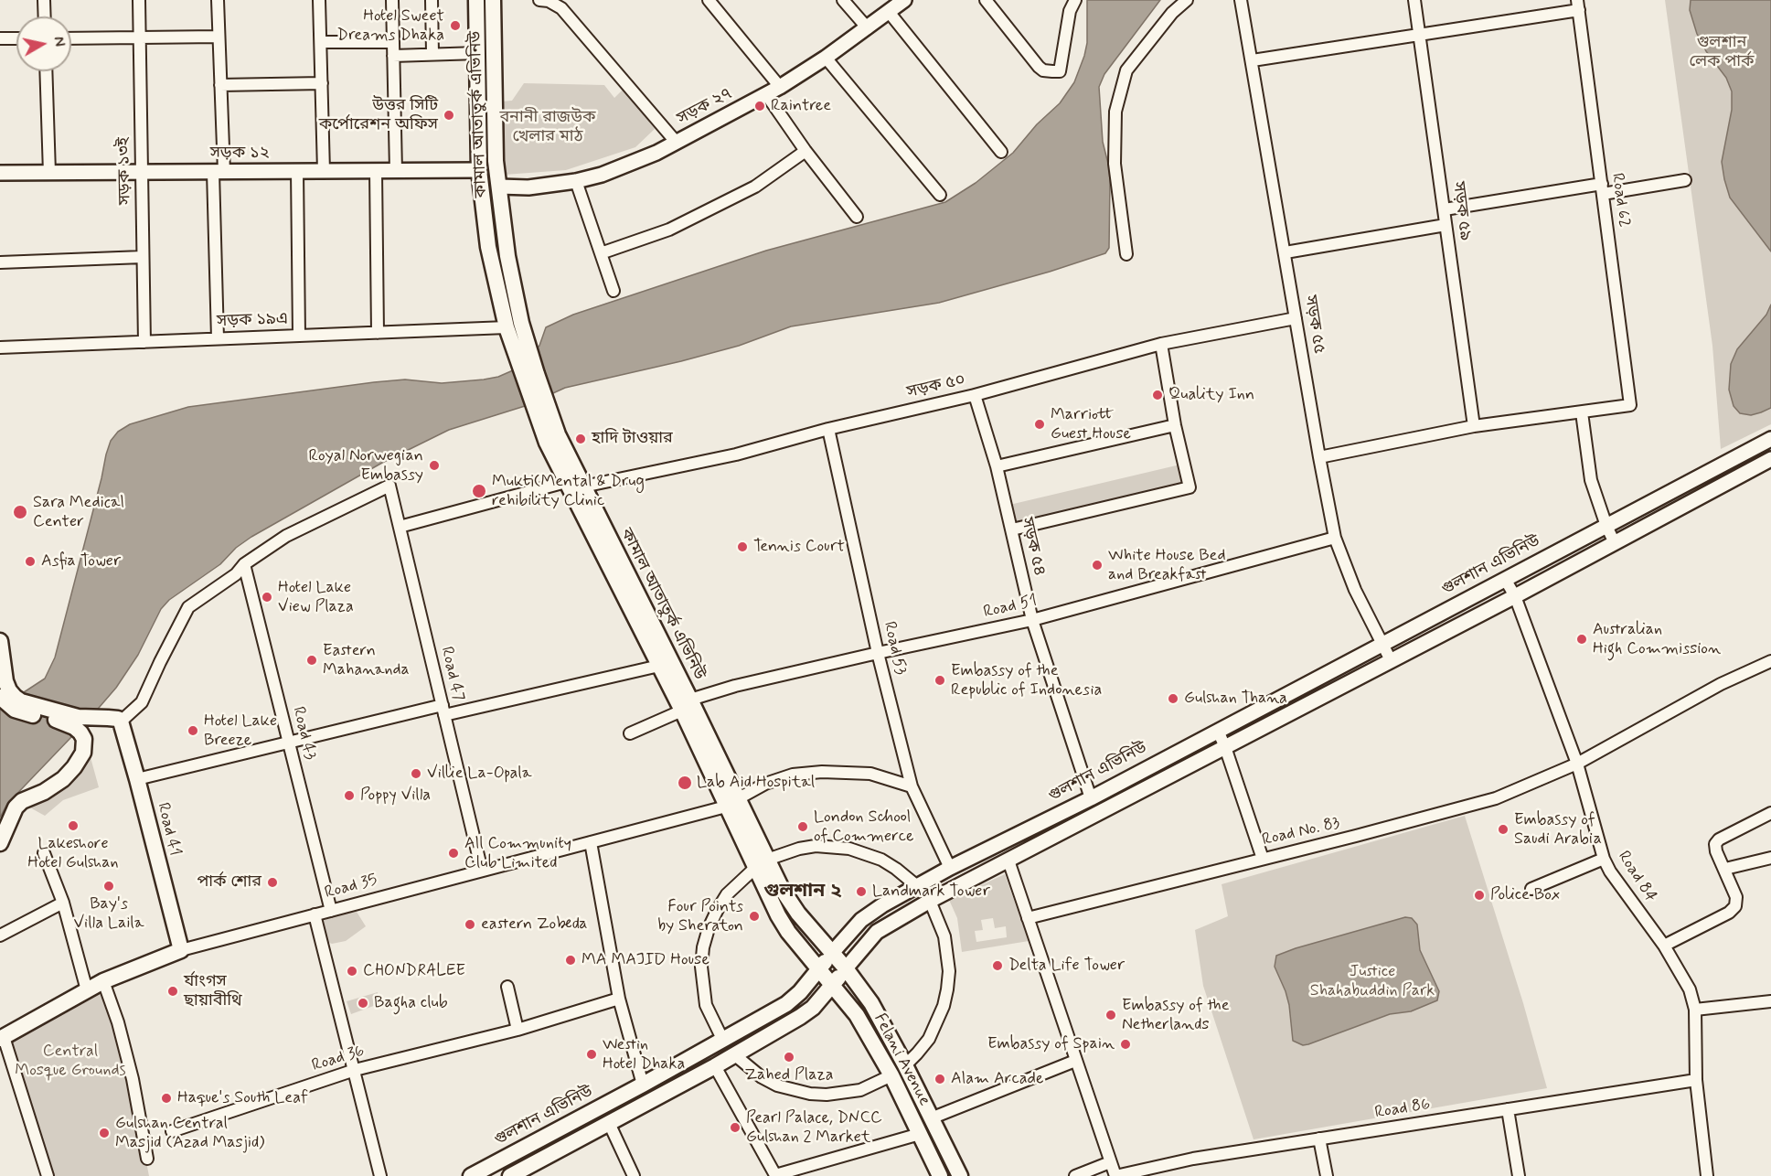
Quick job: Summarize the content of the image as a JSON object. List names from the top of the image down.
{
  "streets": {
    "main road": [
      "কামাল আতাতুর্ক এভিনিউ",
      "গুলশান এভিনিউ",
      "Road 41",
      "Road 35",
      "Felani Avenue"
    ],
    "street": [
      "সড়ক ২৭",
      "সড়ক ১২",
      "সড়ক ১৩ই",
      "Road 62",
      "সড়ক ৫৯",
      "সড়ক ১৯এ",
      "সড়ক ৫৫",
      "সড়ক ৫০",
      "সড়ক ৫৪",
      "Road 51",
      "Road 53",
      "Road 47",
      "Road 43",
      "Road No. 83",
      "Road 84",
      "Road 36",
      "Road 86"
    ]
  },
  "crossings": [
    ["সড়ক ২৭", "কামাল আতাতুর্ক এভিনিউ"],
    ["কামাল আতাতুর্ক এভিনিউ", "সড়ক ১২"],
    ["কামাল আতাতুর্ক এভিনিউ", "সড়ক ১৯এ"],
    ["কামাল আতাতুর্ক এভিনিউ", "সড়ক ৫০"],
    ["কামাল আতাতুর্ক এভিনিউ", "গুলশান এভিনিউ"],
    ["কামাল আতাতুর্ক এভিনিউ", "Road 51"],
    ["কামাল আতাতুর্ক এভিনিউ", "Road 35"],
    ["কামাল আতাতুর্ক এভিনিউ", "Felani Avenue"],
    ["সড়ক ১২", "সড়ক ১৩ই"],
    ["সড়ক ১৩ই", "সড়ক ১৯এ"],
    ["সড়ক ৫৫", "সড়ক ৫০"],
    ["সড়ক ৫৫", "গুলশান এভিনিউ"],
    ["সড়ক ৫৫", "Road 51"],
    ["সড়ক ৫০", "সড়ক ৫৪"],
    ["সড়ক ৫০", "Road 53"],
    ["সড়ক ৫০", "Road 47"],
    ["সড়ক ৫৪", "গুলশান এভিনিউ"],
    ["সড়ক ৫৪", "Road 51"],
    ["গুলশান এভিনিউ", "Road 53"],
    ["গুলশান এভিনিউ", "Road 84"],
    ["গুলশান এভিনিউ", "Felani Avenue"],
    ["Road 51", "Road 53"],
    ["Road 53", "Road 35"],
    ["Road 47", "Road 43"],
    ["Road 47", "Road 35"],
    ["Road 43", "Road 35"],
    ["Road 41", "Road 35"],
    ["Road No. 83", "Road 84"],
    ["Road 84", "Road 86"]
  ],
  "districts": ["গুলশান ২"],
  "parks": [
    "গুলশান লেক পার্ক",
    "বনানী রাজউক খেলার মাঠ",
    "Justice Shahabuddin Park",
    "Central Mosque Grounds"
  ],
  "places": [
    "Hotel Sweet Dreams Dhaka",
    "Raintree",
    "উত্তর সিটি কর্পোরেশন অফিস",
    "Quality Inn",
    "Marriott Guest House",
    "হাদি টাওয়ার",
    "Royal Norwegian Embassy",
    "Mukti(Mental & Drug rehibility Clinic",
    "Sara Medical Center",
    "Tennis Court",
    "Asfia Tower",
    "White House Bed and Breakfast",
    "Hotel Lake View Plaza",
    "Australian High Commission",
    "Eastern Mahananda",
    "Embassy of the Republic of Indonesia",
    "Gulshan Thana",
    "Hotel Lake Breeze",
    "Villie La-Opala",
    "Lab Aid Hospital",
    "Poppy Villa",
    "Lakeshore Hotel Gulshan",
    "London School of Commerce",
    "Embassy of Saudi Arabia",
    "All Community Club Limited",
    "পার্ক শোর",
    "Bay's Villa Laila",
    "Landmark Tower",
    "Police Box",
    "Four Points by Sheraton",
    "eastern Zobeda",
    "MA MAJID House",
    "Delta Life Tower",
    "CHONDRALEE",
    "র্যাংগস ছায়াবীথি",
    "Bagha club",
    "Embassy of the Netherlands",
    "Embassy of Spain",
    "Westin Hotel Dhaka",
    "Zahed Plaza",
    "Alam Arcade",
    "Haque's South Leaf",
    "Pearl Palace, DNCC Gulshan 2 Market",
    "Gulshan Central Masjid (Azad Masjid)"
  ],
  "north": "right"
}
